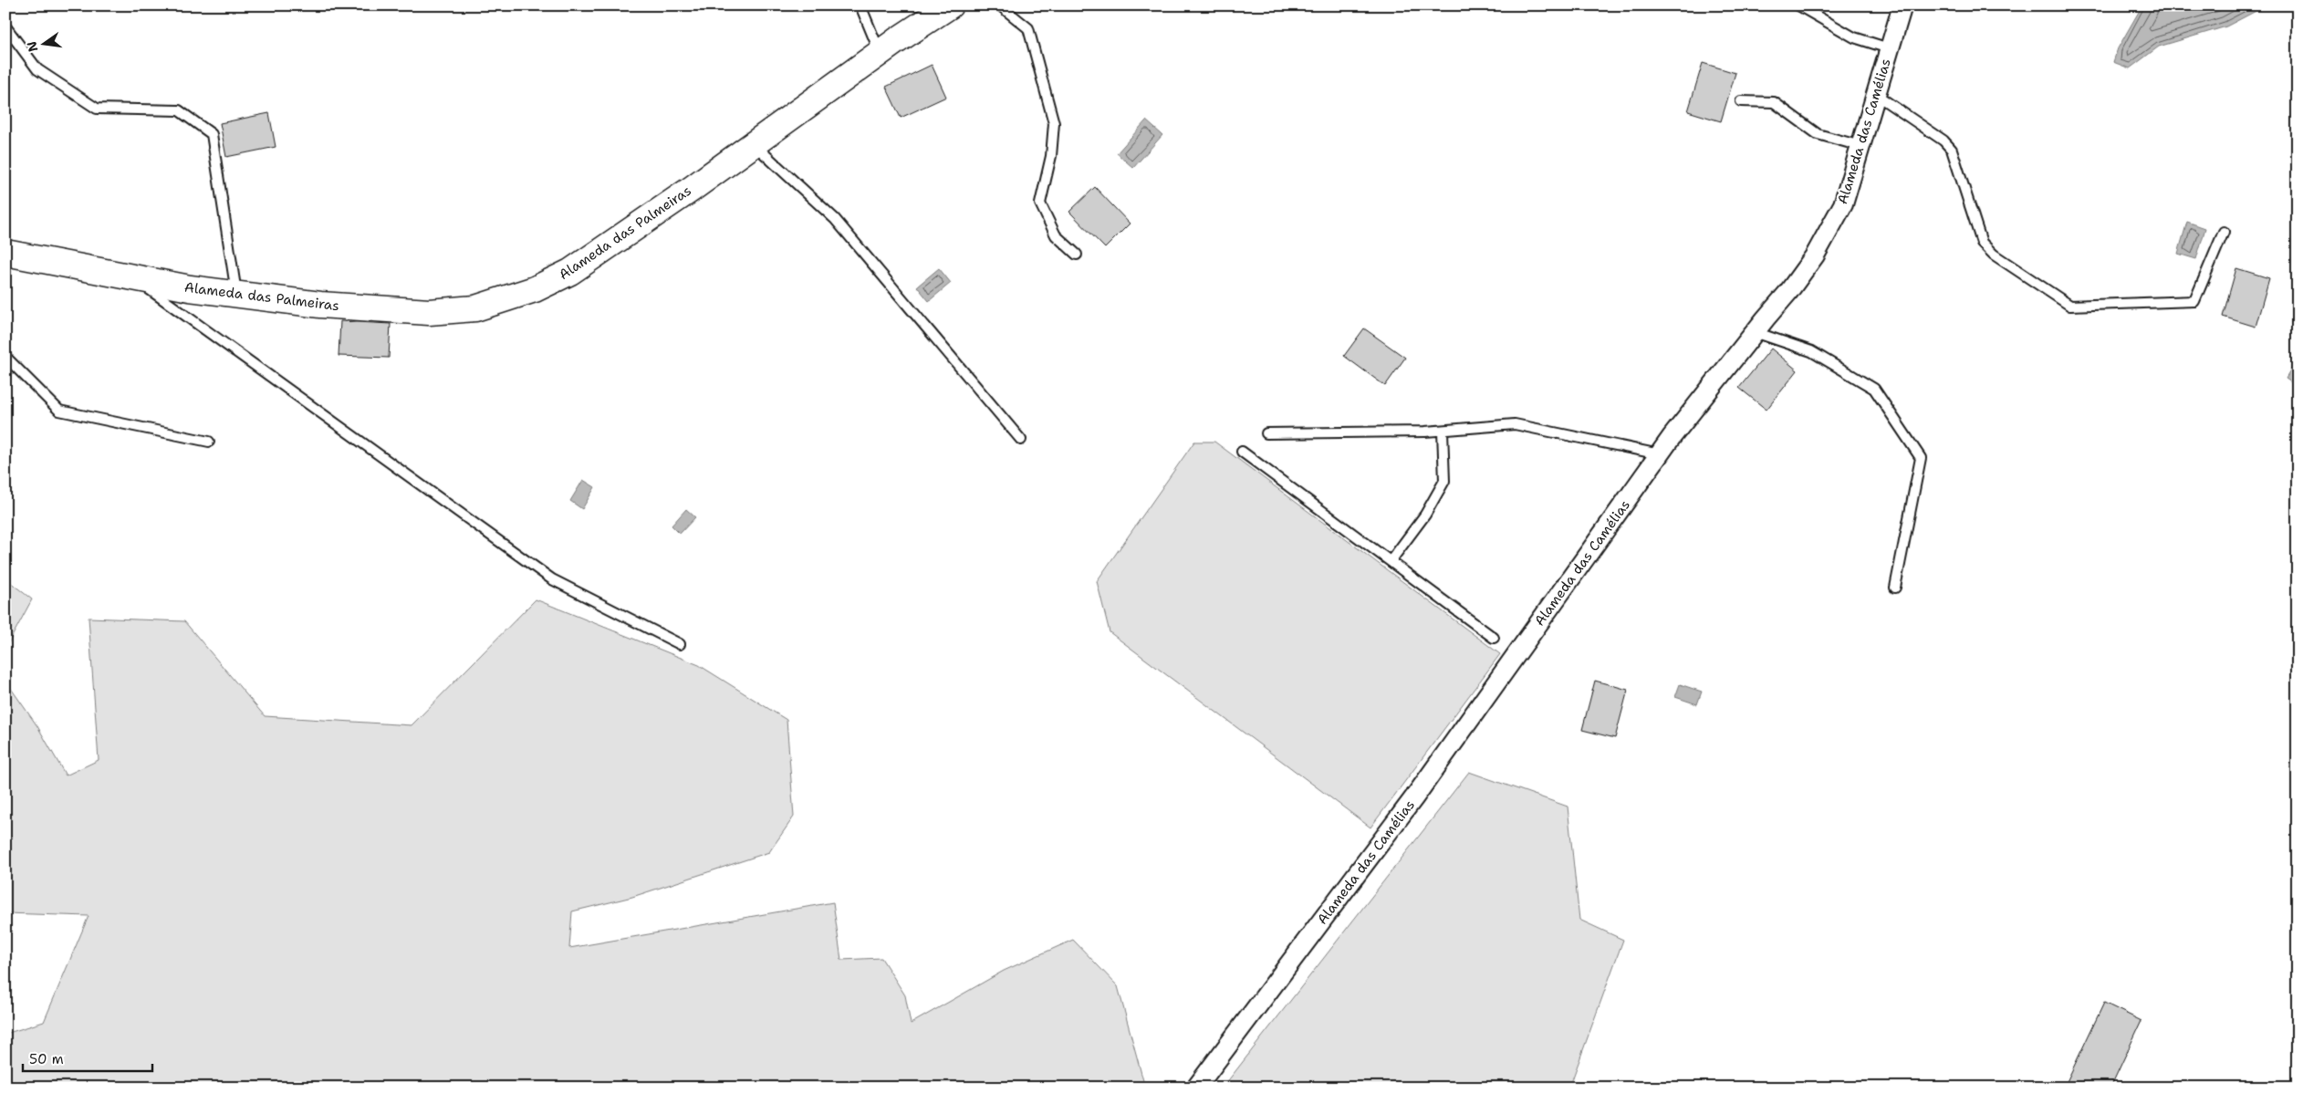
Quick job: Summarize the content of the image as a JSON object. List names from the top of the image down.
{
  "streets": {
    "street": ["Alameda das Camélias", "Alameda das Palmeiras"]
  },
  "scale_bar": "50 m",
  "north": "left"
}
